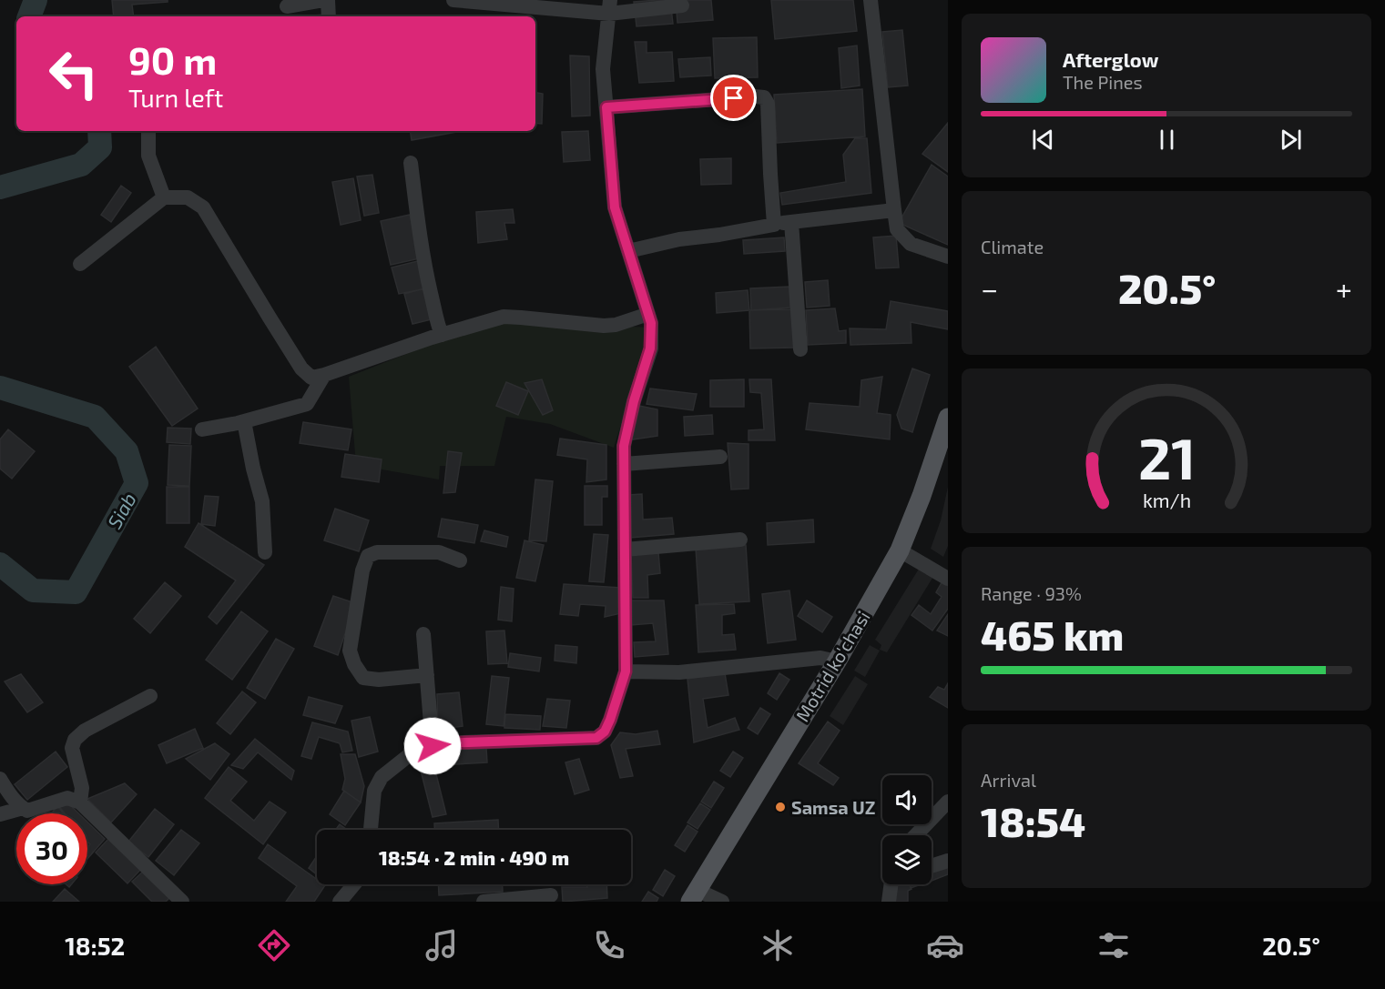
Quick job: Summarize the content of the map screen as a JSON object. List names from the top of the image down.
{
  "streets": {
    "main road": ["Motrid ko'chasi"]
  },
  "water": ["Siab"],
  "places": ["Samsa UZ"],
  "page": {
    "turn": ["90 m", "Turn left"],
    "song": ["Afterglow", "The Pines"],
    "tile": [
      "Climate",
      ["Range · 93%", "465 km"],
      ["Arrival", "18:54"]
    ],
    "heat": ["−", "20.5°", "+"],
    "limit": "30",
    "trip": "18:54 · 2 min · 490 m",
    "tabs": ["18:52", "20.5°"],
    "gauge": ["21", "km/h"]
  }
}
